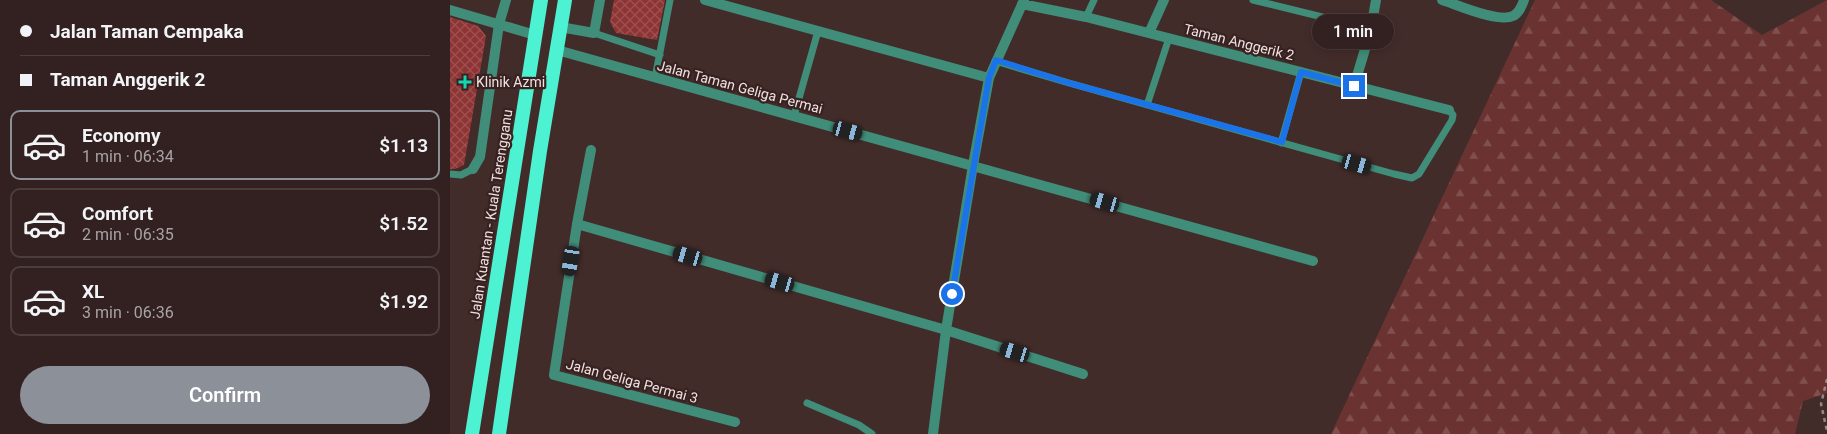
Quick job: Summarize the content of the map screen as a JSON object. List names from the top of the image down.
{
  "streets": {
    "highway": ["Jalan Kuantan - Kuala Terengganu"],
    "street": ["Taman Anggerik 2", "Jalan Taman Geliga Permai", "Jalan Geliga Permai 3"]
  },
  "places": {
    "health": ["Klinik Azmi"]
  },
  "page": {
    "banner": ["Jalan Taman Cempaka", "Taman Anggerik 2"],
    "bubble": "1 min",
    "list": [
      {
        "name": "Economy",
        "note": "1 min · 06:34",
        "value": "$1.13"
      },
      {
        "name": "Comfort",
        "note": "2 min · 06:35",
        "value": "$1.52"
      },
      {
        "name": "XL",
        "note": "3 min · 06:36",
        "value": "$1.92"
      }
    ],
    "buttons": "Confirm"
  }
}
